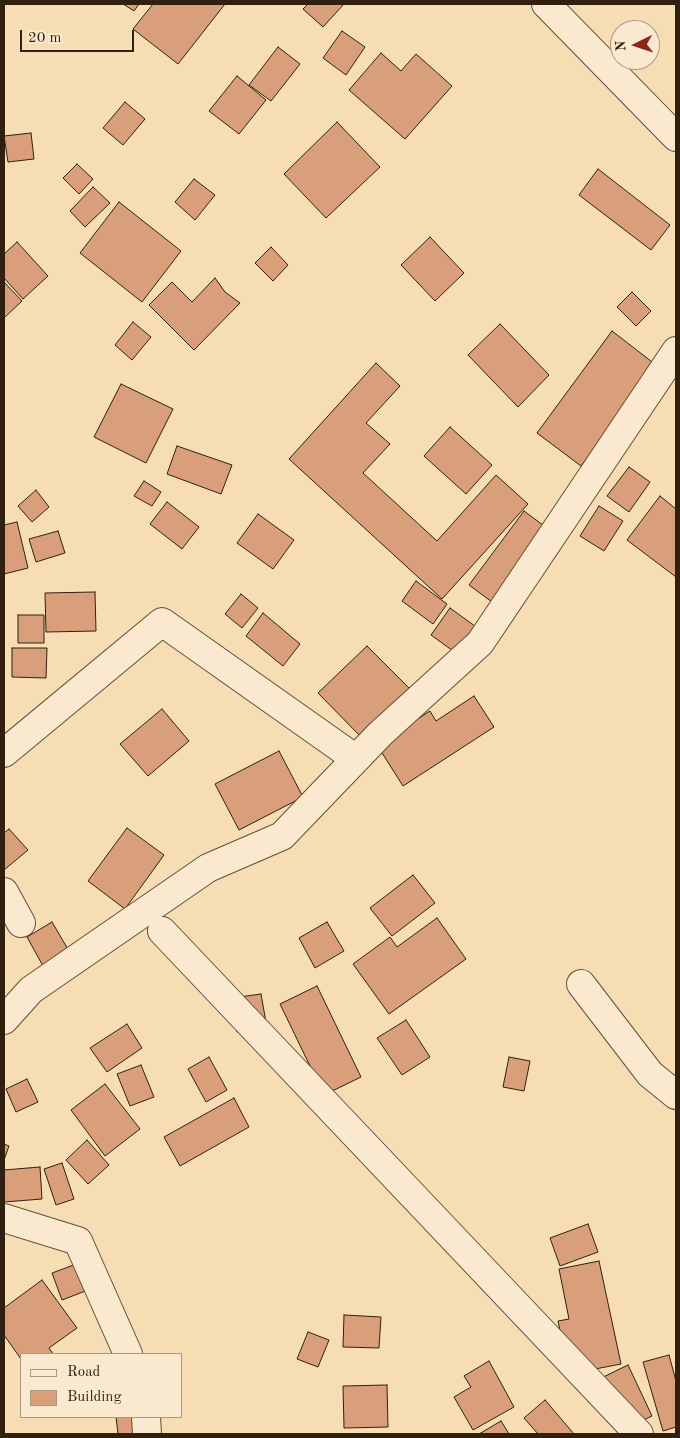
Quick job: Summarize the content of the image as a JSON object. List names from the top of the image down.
{
  "legend": ["Road", "Building"],
  "scale_bar": "20 m",
  "north": "left"
}
